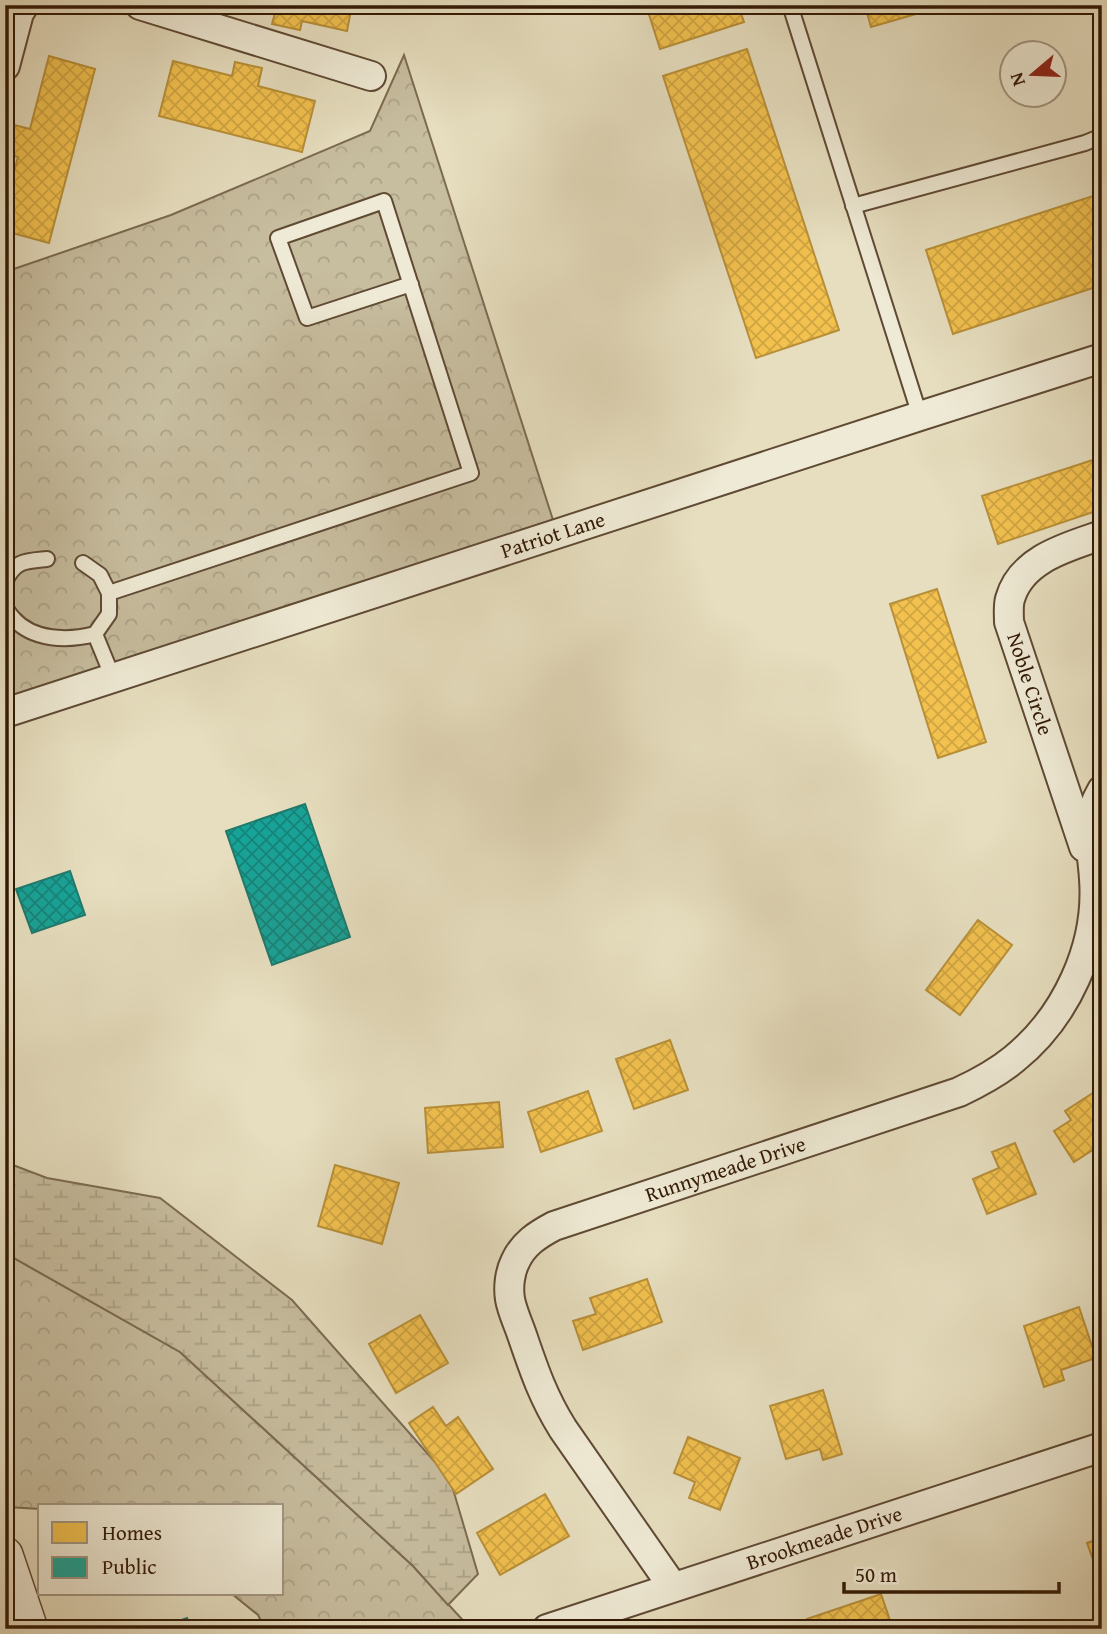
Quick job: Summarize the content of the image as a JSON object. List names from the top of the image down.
{
  "streets": {
    "street": [
      "Patriot Lane",
      "Noble Circle",
      "Runnymeade Drive",
      "Brookmeade Drive"
    ]
  },
  "crossings": [
    ["Noble Circle", "Runnymeade Drive"],
    ["Runnymeade Drive", "Brookmeade Drive"]
  ],
  "legend": ["Homes", "Public"],
  "scale_bar": "50 m",
  "north": "left"
}
